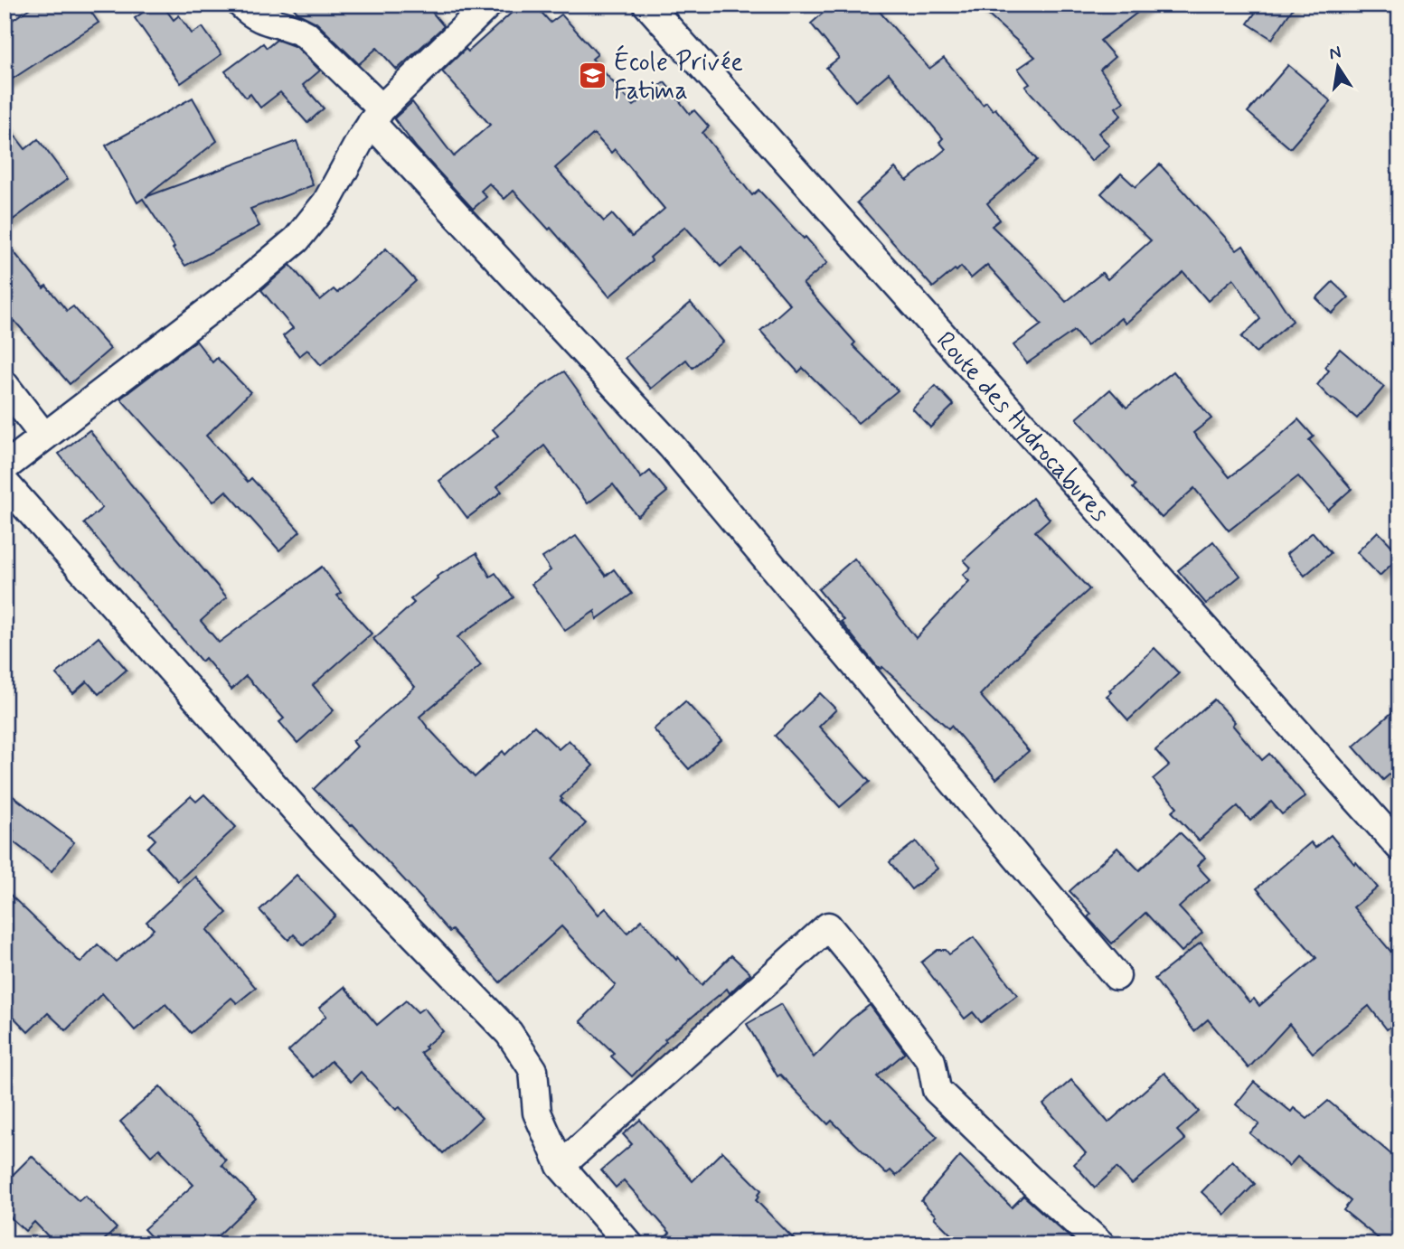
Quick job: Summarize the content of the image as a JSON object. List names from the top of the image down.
{
  "streets": {
    "street": ["Route des Hydrocabures"]
  },
  "places": {
    "school or university": ["École Privée Fatima"]
  },
  "north": "top"
}
